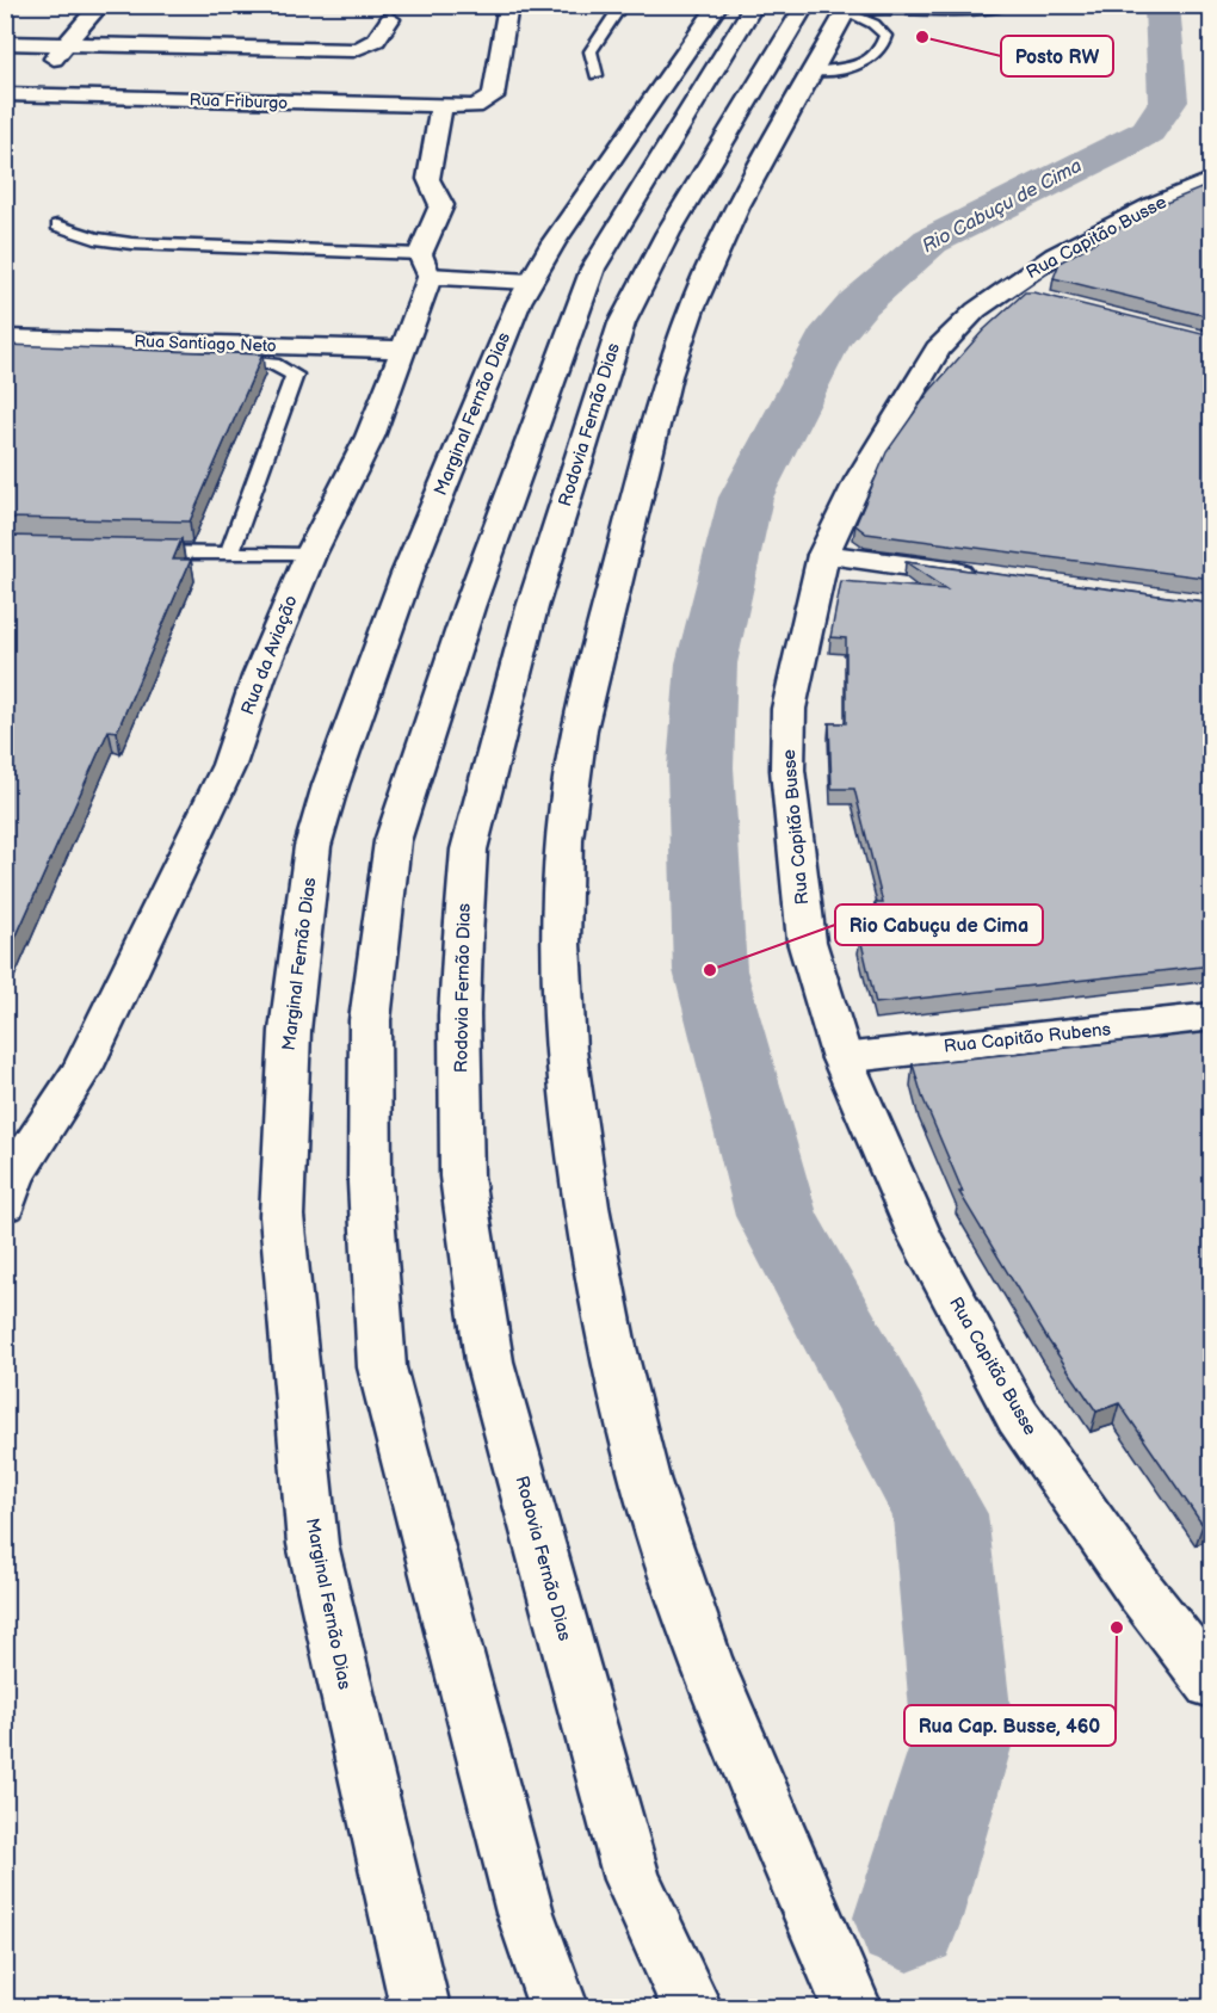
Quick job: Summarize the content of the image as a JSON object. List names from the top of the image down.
{
  "streets": {
    "main road": [
      "Rua Friburgo",
      "Rua Capitão Busse",
      "Rua Santiago Neto",
      "Marginal Fernão Dias",
      "Rodovia Fernão Dias",
      "Rua da Aviação",
      "Rua Capitão Rubens"
    ]
  },
  "crossings": [
    ["Rua Friburgo", "Rua da Aviação"],
    ["Rua Capitão Busse", "Rua Capitão Rubens"],
    ["Rua Santiago Neto", "Rua da Aviação"]
  ],
  "water": ["Rio Cabuçu de Cima"],
  "places": ["Posto RW", "Rio Cabuçu de Cima", "Rua Cap. Busse, 460"]
}
